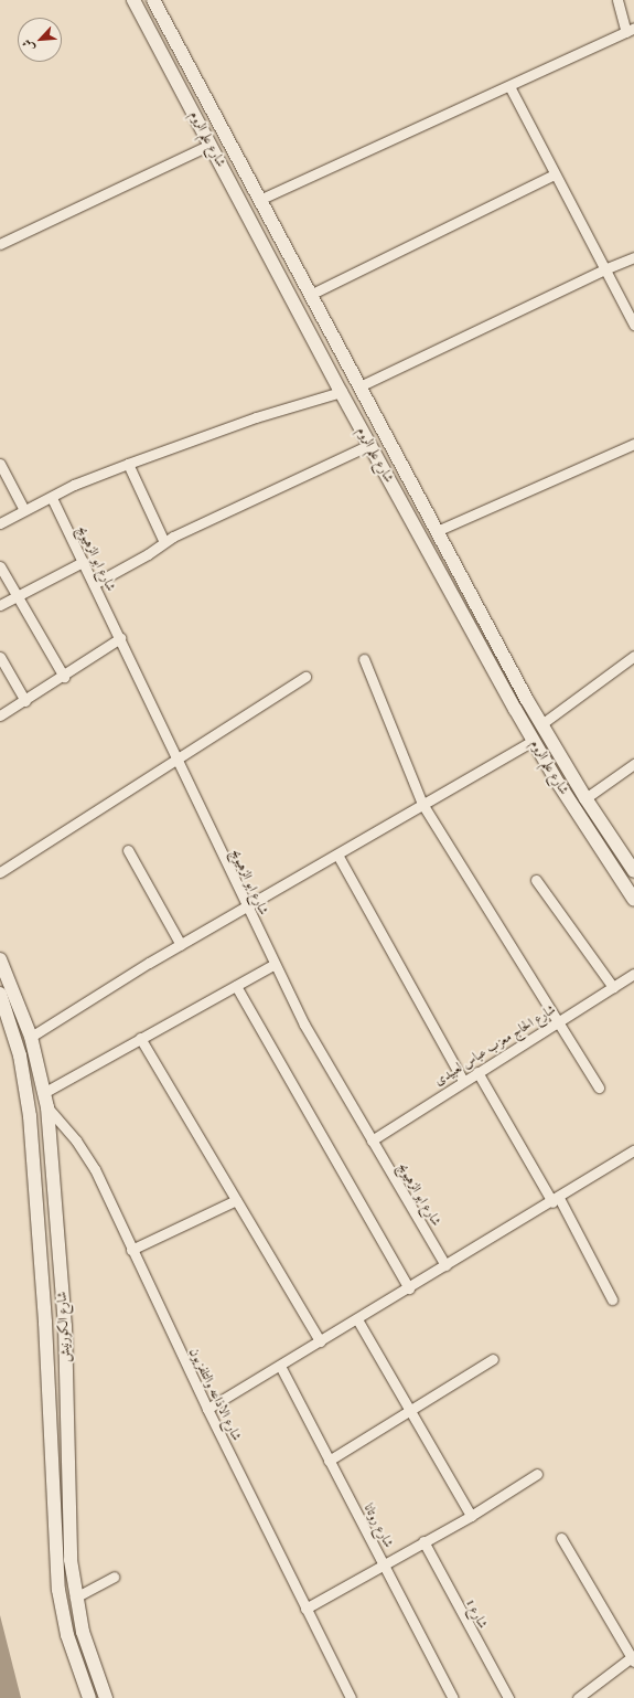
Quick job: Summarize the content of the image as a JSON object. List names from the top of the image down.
{
  "streets": {
    "street": [
      "شارع علم الروم",
      "شارع ابو الزهيويج",
      "شارع الحاج معزب عباس لعبيدى",
      "شارع الكورنيش",
      "شارع الاذاعه والتلفزيون",
      "شارع روتانا",
      "شارع 1"
    ]
  },
  "crossings": [
    ["شارع ابو الزهيويج", "شارع الحاج معزب عباس لعبيدى"],
    ["شارع الكورنيش", "شارع الاذاعه والتلفزيون"]
  ],
  "north": "bottom left"
}
